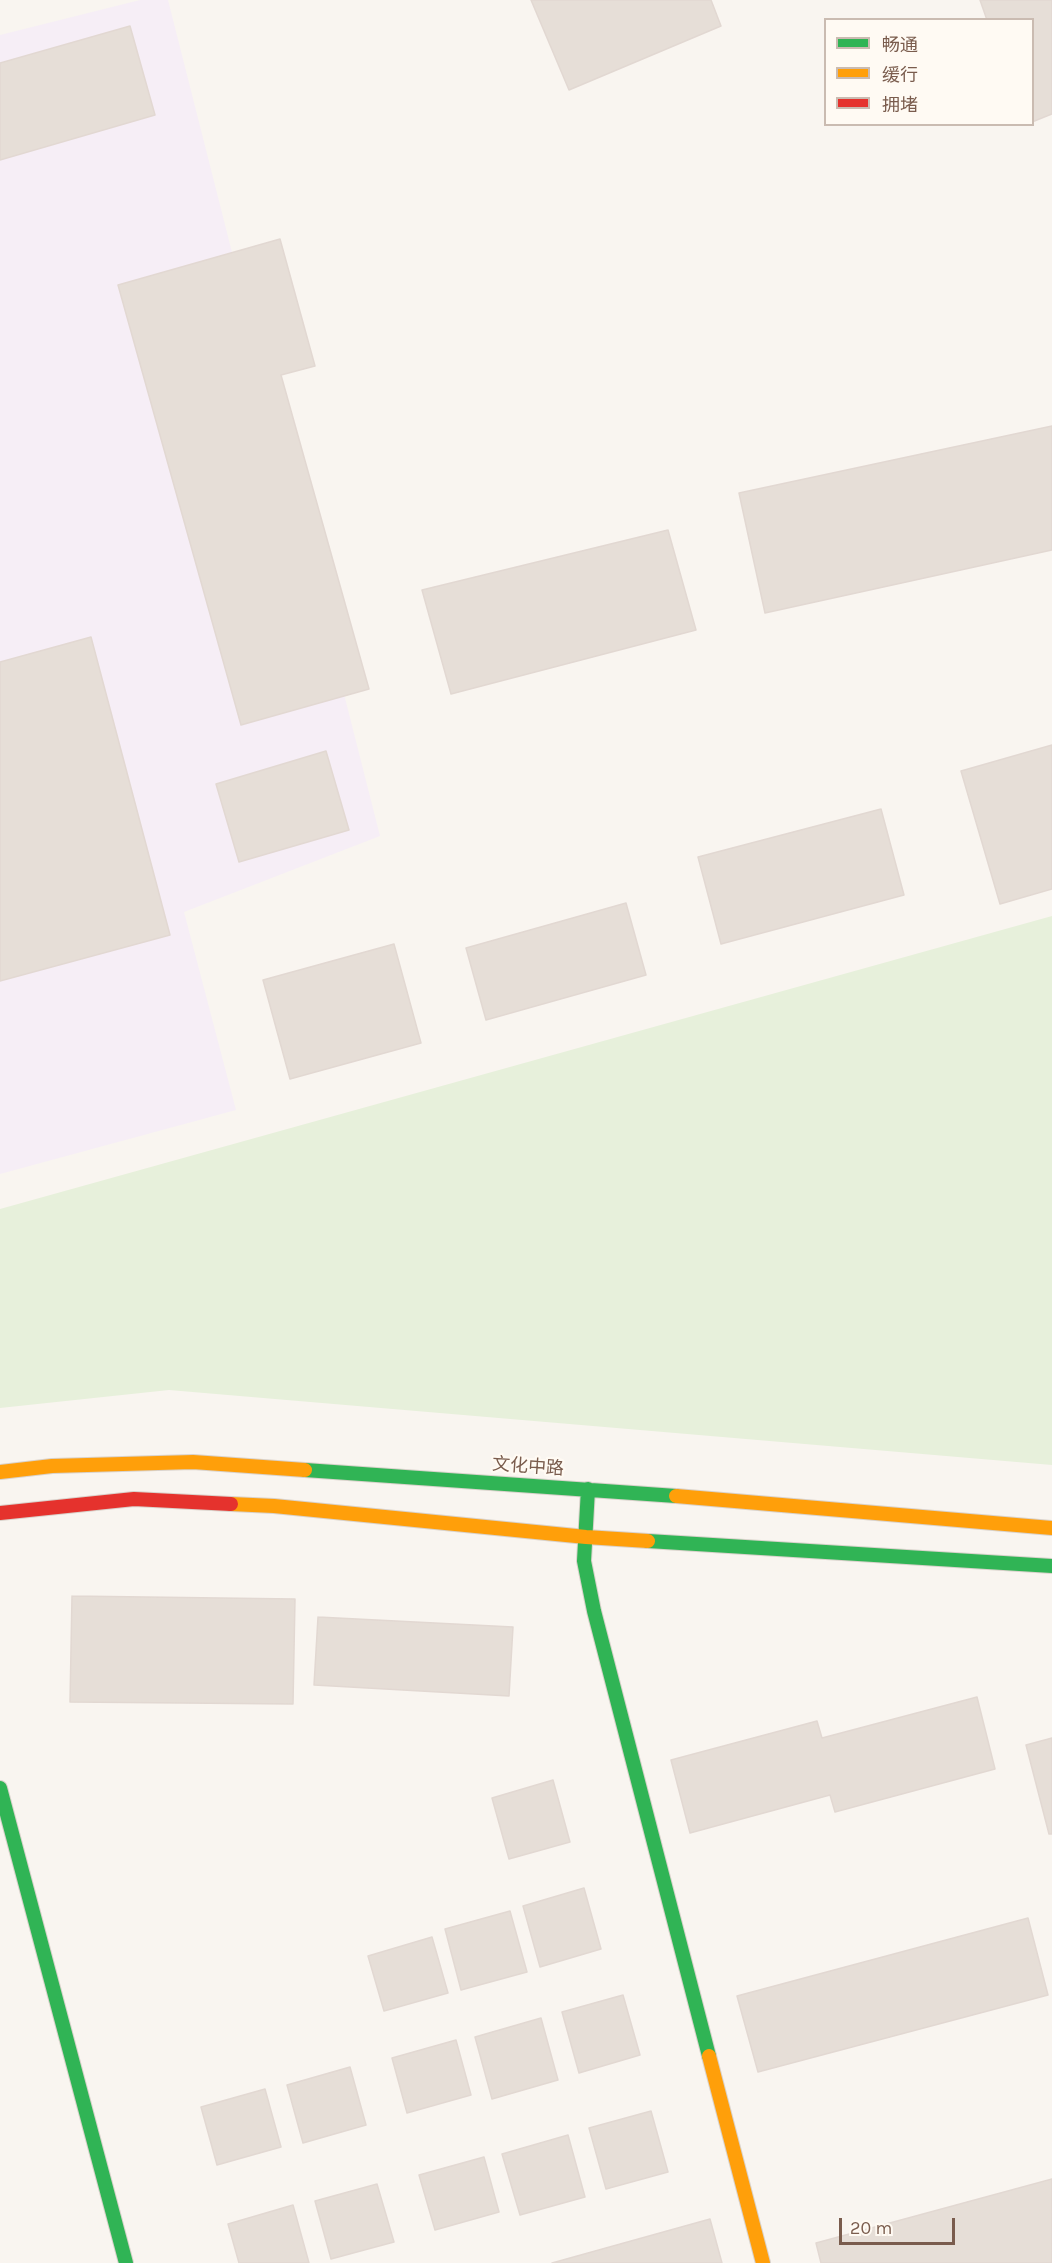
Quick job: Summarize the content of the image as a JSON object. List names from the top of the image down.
{
  "streets": {
    "main road": ["文化中路"]
  },
  "legend": ["畅通", "缓行", "拥堵"],
  "scale_bar": "20 m"
}
